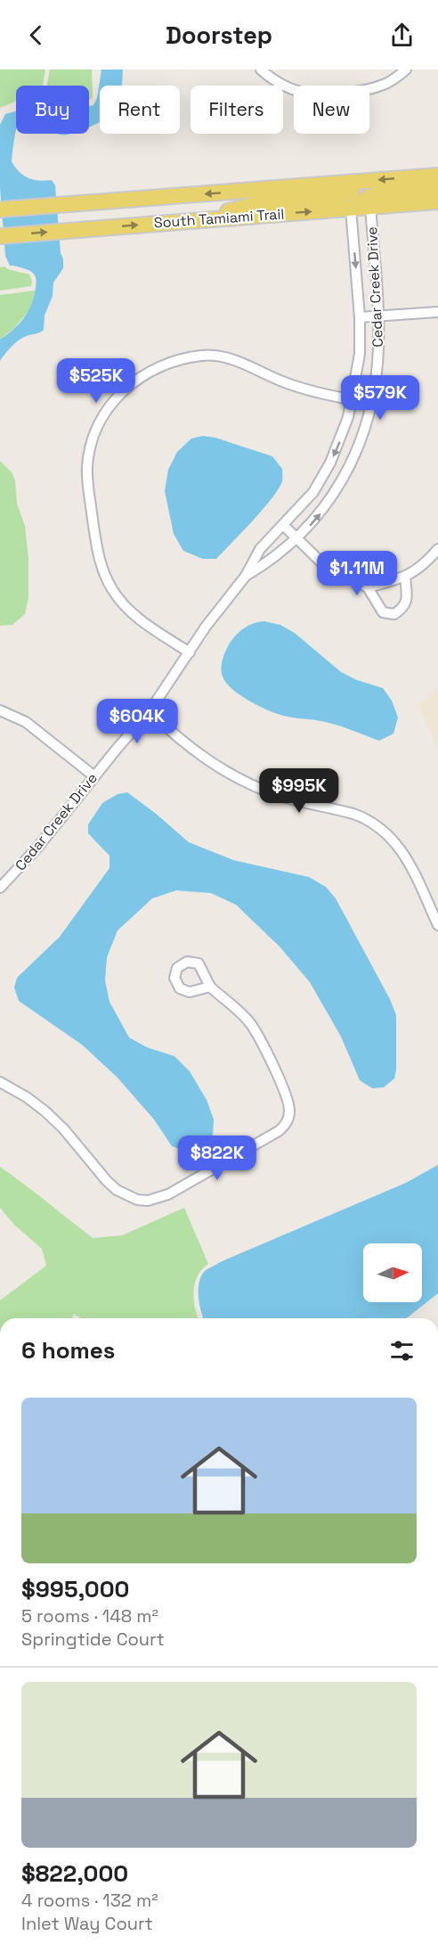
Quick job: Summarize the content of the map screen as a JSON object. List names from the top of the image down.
{
  "streets": {
    "main road": ["South Tamiami Trail"],
    "street": ["Cedar Creek Drive"]
  },
  "crossings": [
    ["South Tamiami Trail", "Cedar Creek Drive"]
  ],
  "north": "right",
  "page": {
    "header": "Doorstep",
    "chip": [
      "Buy",
      "Rent",
      "Filters",
      "New"
    ],
    "price": [
      "$525K",
      "$579K",
      "$1.11M",
      "$604K",
      "$995K",
      "$822K"
    ],
    "heading": "6 homes",
    "list": [
      {
        "name": "$995,000",
        "note": "5 rooms · 148 m² · Springtide Court"
      },
      {
        "name": "$822,000",
        "note": "4 rooms · 132 m² · Inlet Way Court"
      }
    ]
  }
}
